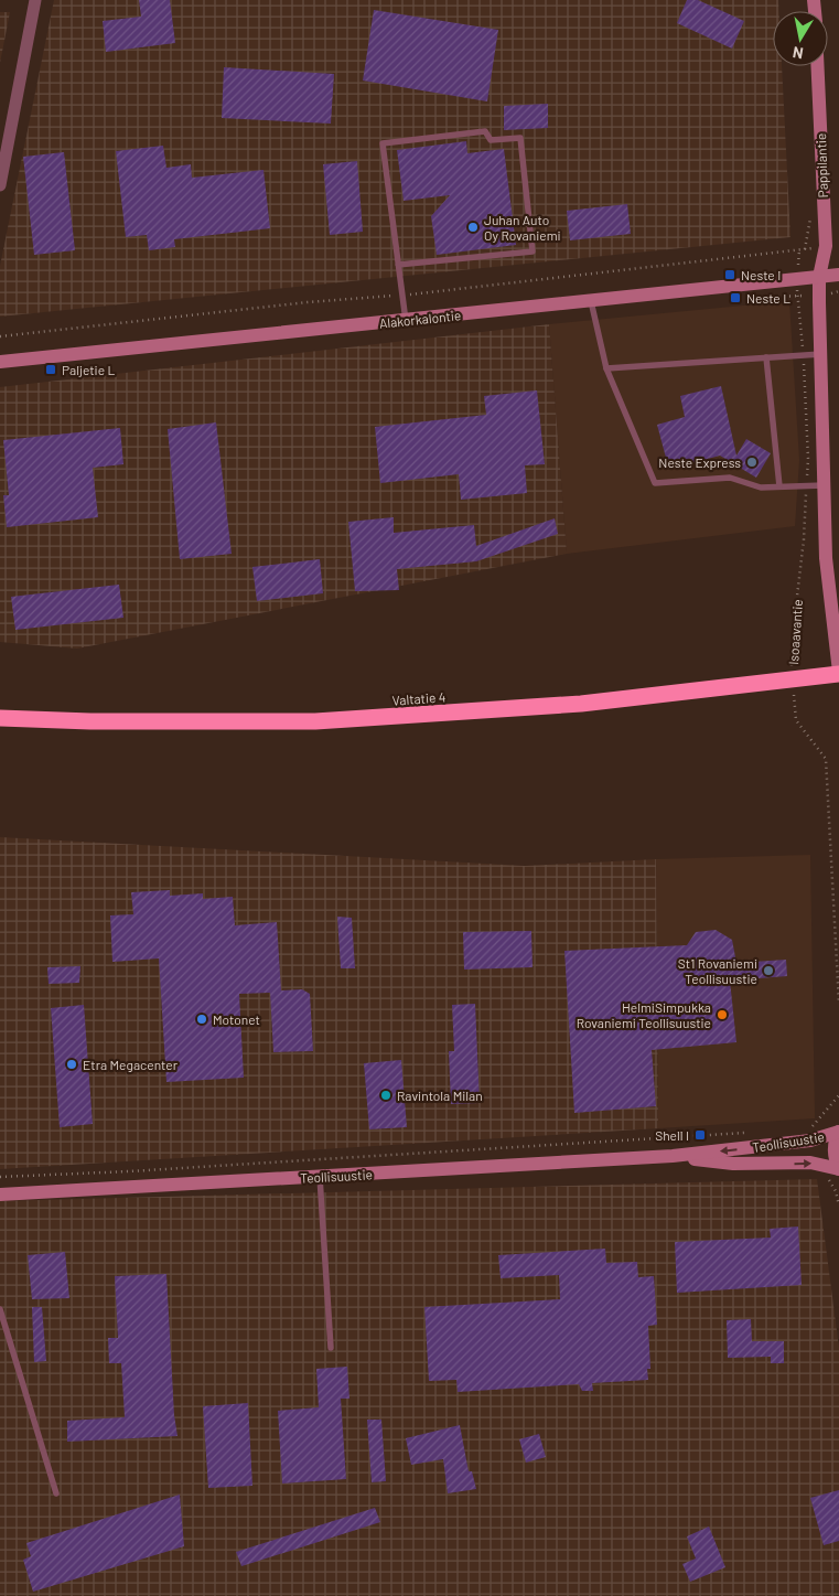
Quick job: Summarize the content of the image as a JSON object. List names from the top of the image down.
{
  "streets": {
    "highway": ["Valtatie 4"],
    "street": ["Pappilantie", "Alakorkalontie", "Teollisuustie"],
    "path": ["Isoaavantie"]
  },
  "crossings": [
    ["Pappilantie", "Alakorkalontie"],
    ["Alakorkalontie", "Isoaavantie"],
    ["Isoaavantie", "Valtatie 4"]
  ],
  "places": {
    "other": [
      "Juhan Auto Oy Rovaniemi",
      "Neste Express",
      "St1 Rovaniemi Teollisuustie",
      "HelmiSimpukka Rovaniemi Teollisuustie",
      "Motonet",
      "Etra Megacenter",
      "Ravintola Milan"
    ],
    "transit": [
      "Neste I",
      "Neste L",
      "Paljetie L",
      "Shell I"
    ]
  },
  "north": "bottom"
}
